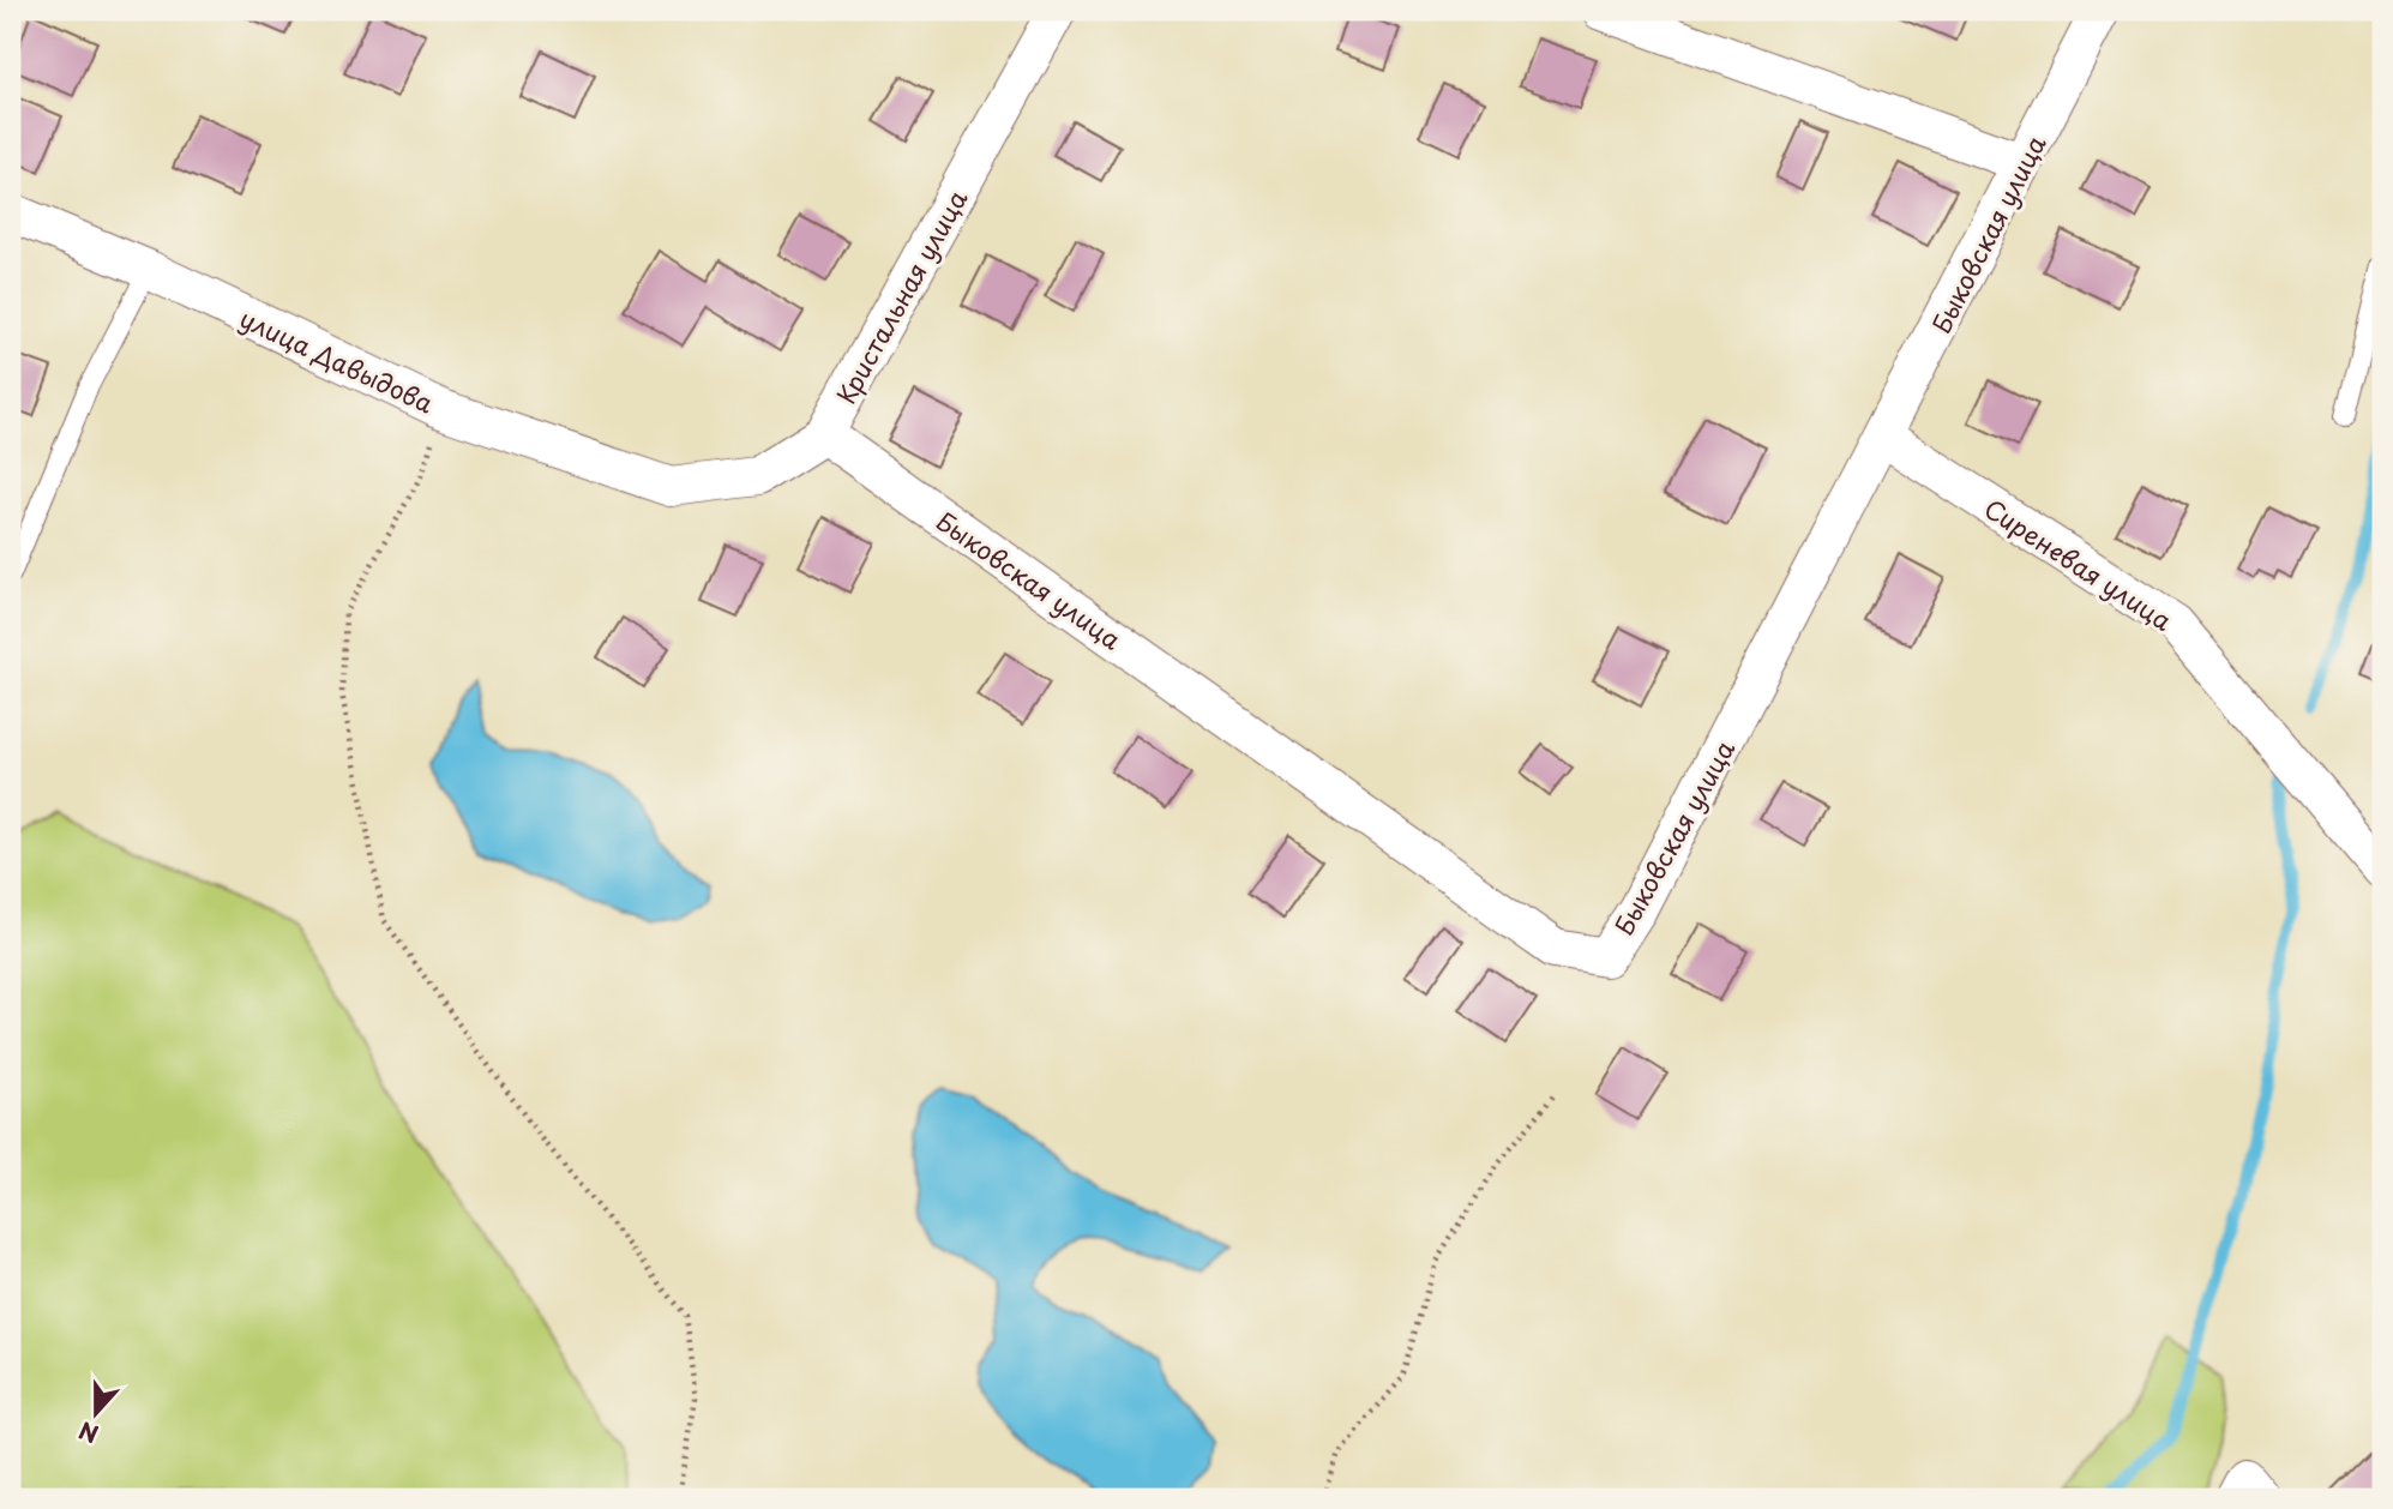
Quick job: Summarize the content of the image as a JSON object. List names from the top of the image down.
{
  "streets": {
    "street": [
      "Быковская улица",
      "Кристальная улица",
      "улица Давыдова",
      "Сиреневая улица"
    ]
  },
  "crossings": [
    ["Быковская улица", "Кристальная улица"],
    ["Быковская улица", "Сиреневая улица"],
    ["Кристальная улица", "улица Давыдова"]
  ],
  "north": "bottom"
}
